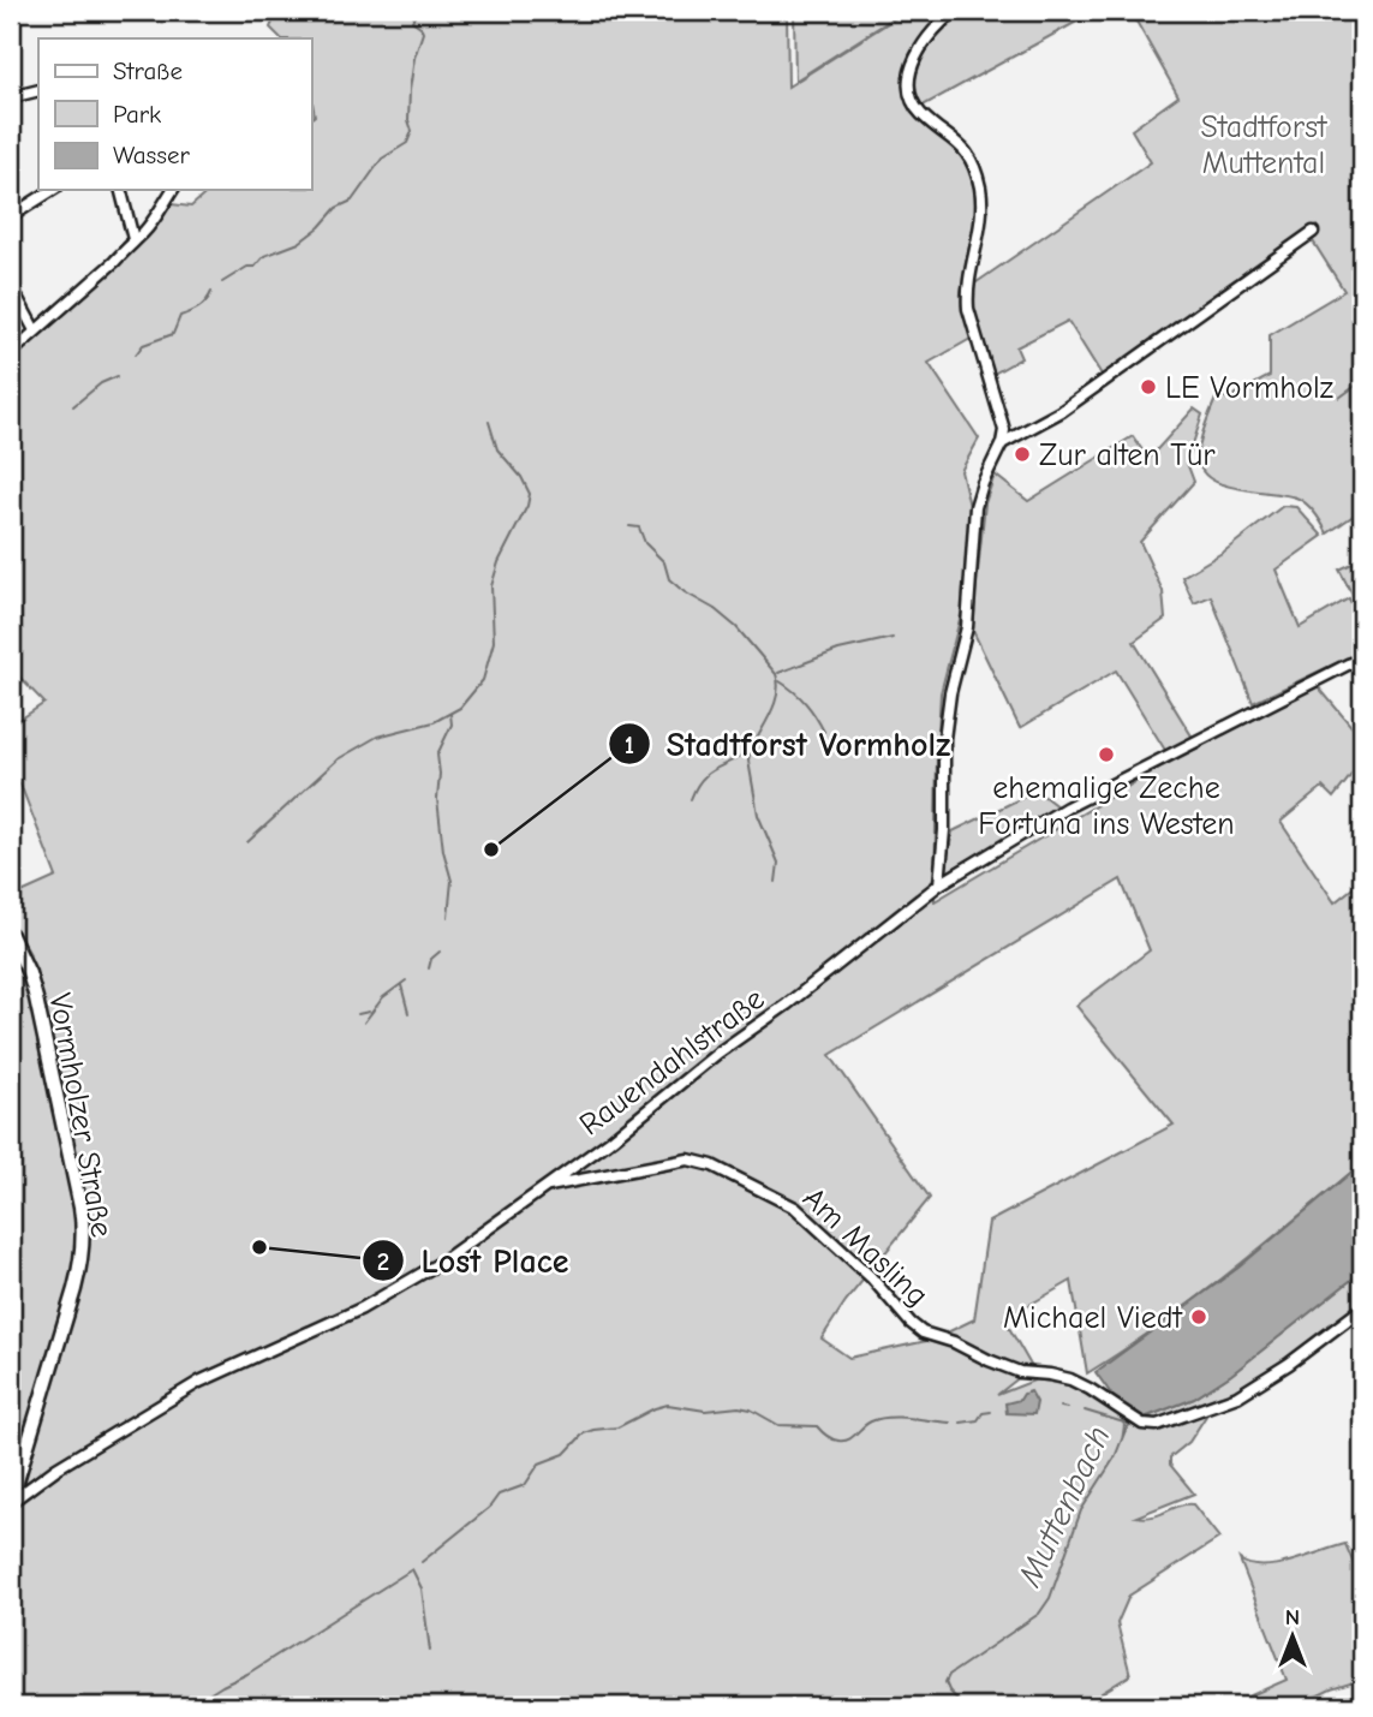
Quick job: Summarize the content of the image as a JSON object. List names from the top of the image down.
{
  "streets": {
    "main road": ["Vormholzer Straße"],
    "street": ["Rauendahlstraße", "Am Masling"]
  },
  "crossings": [
    ["Rauendahlstraße", "Vormholzer Straße"],
    ["Rauendahlstraße", "Am Masling"]
  ],
  "water": ["Muttenbach"],
  "parks": ["Stadtforst Muttental"],
  "places": [
    "LE Vormholz",
    "Zur alten Tür",
    "ehemalige Zeche Fortuna ins Westen",
    "Stadtforst Vormholz",
    "Lost Place",
    "Michael Viedt"
  ],
  "legend": ["Straße", "Park", "Wasser"],
  "north": "top"
}
